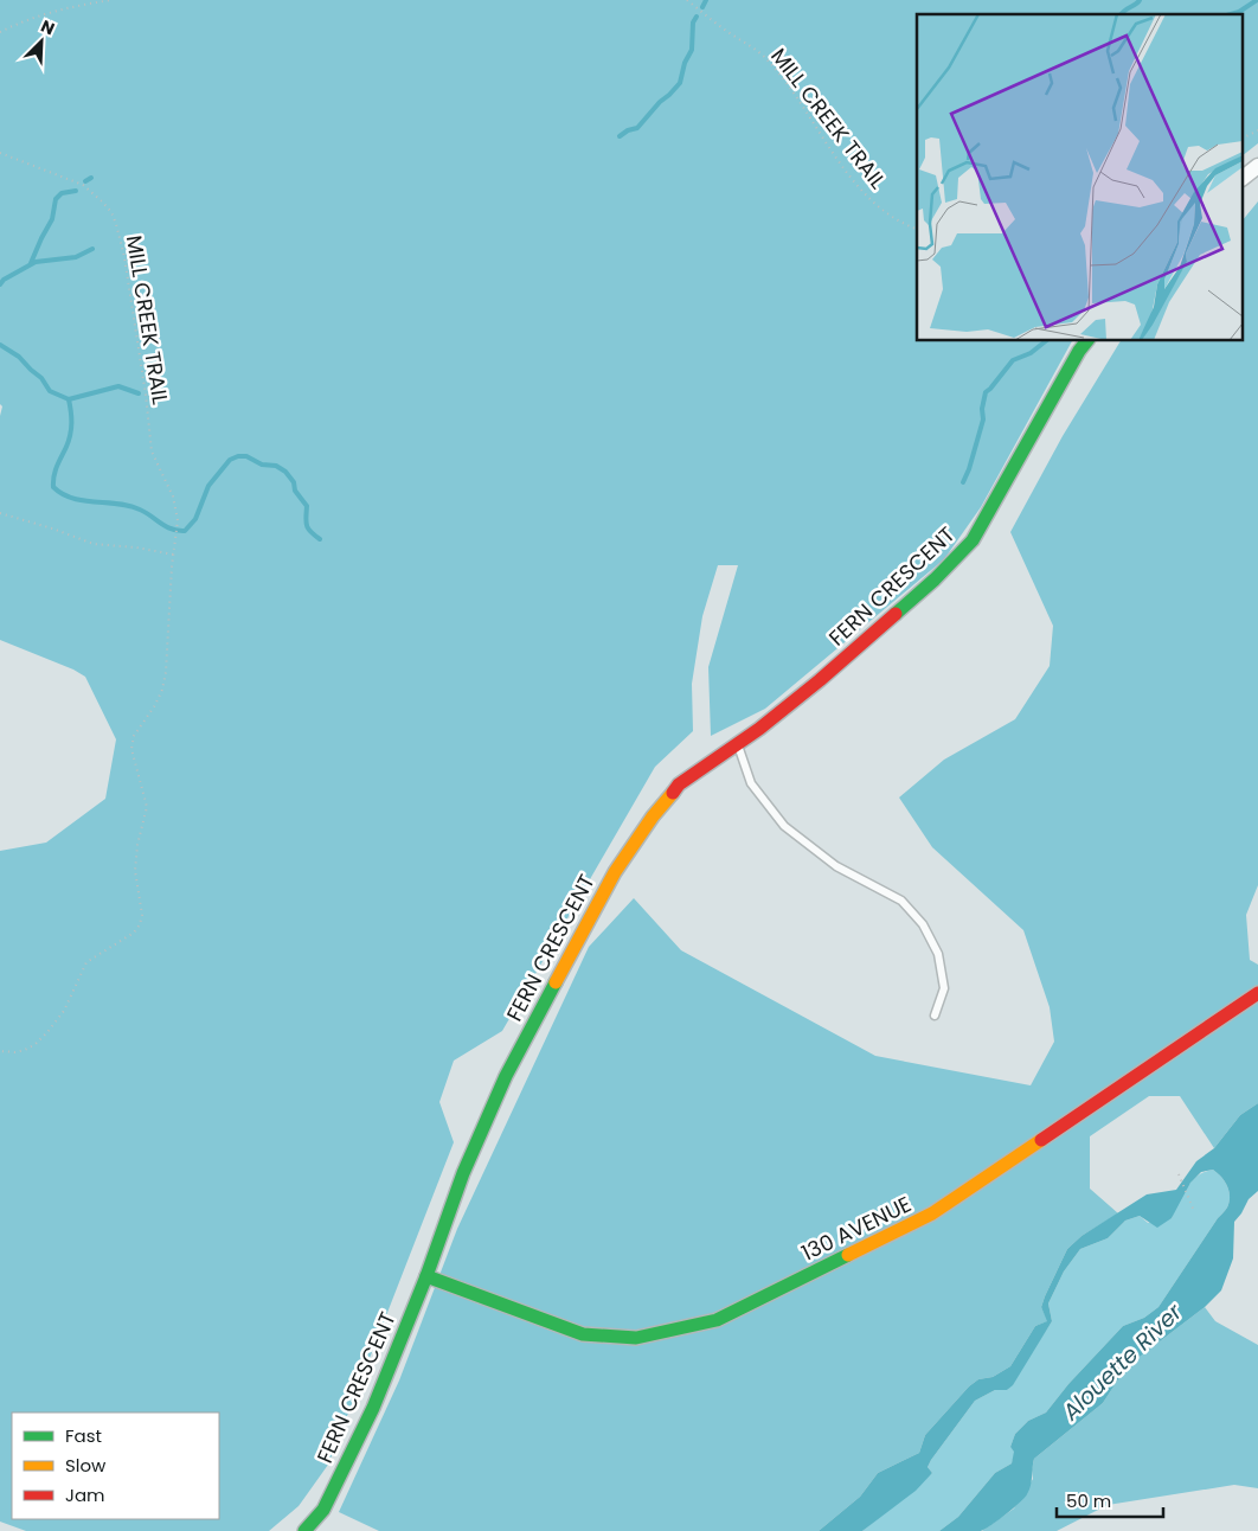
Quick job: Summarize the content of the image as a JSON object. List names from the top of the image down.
{
  "streets": {
    "street": ["FERN CRESCENT", "130 AVENUE"],
    "path": ["MILL CREEK TRAIL"]
  },
  "crossings": [
    ["FERN CRESCENT", "130 AVENUE"]
  ],
  "water": ["Alouette River"],
  "legend": ["Fast", "Slow", "Jam"],
  "scale_bar": "50 m",
  "north": "top right"
}
